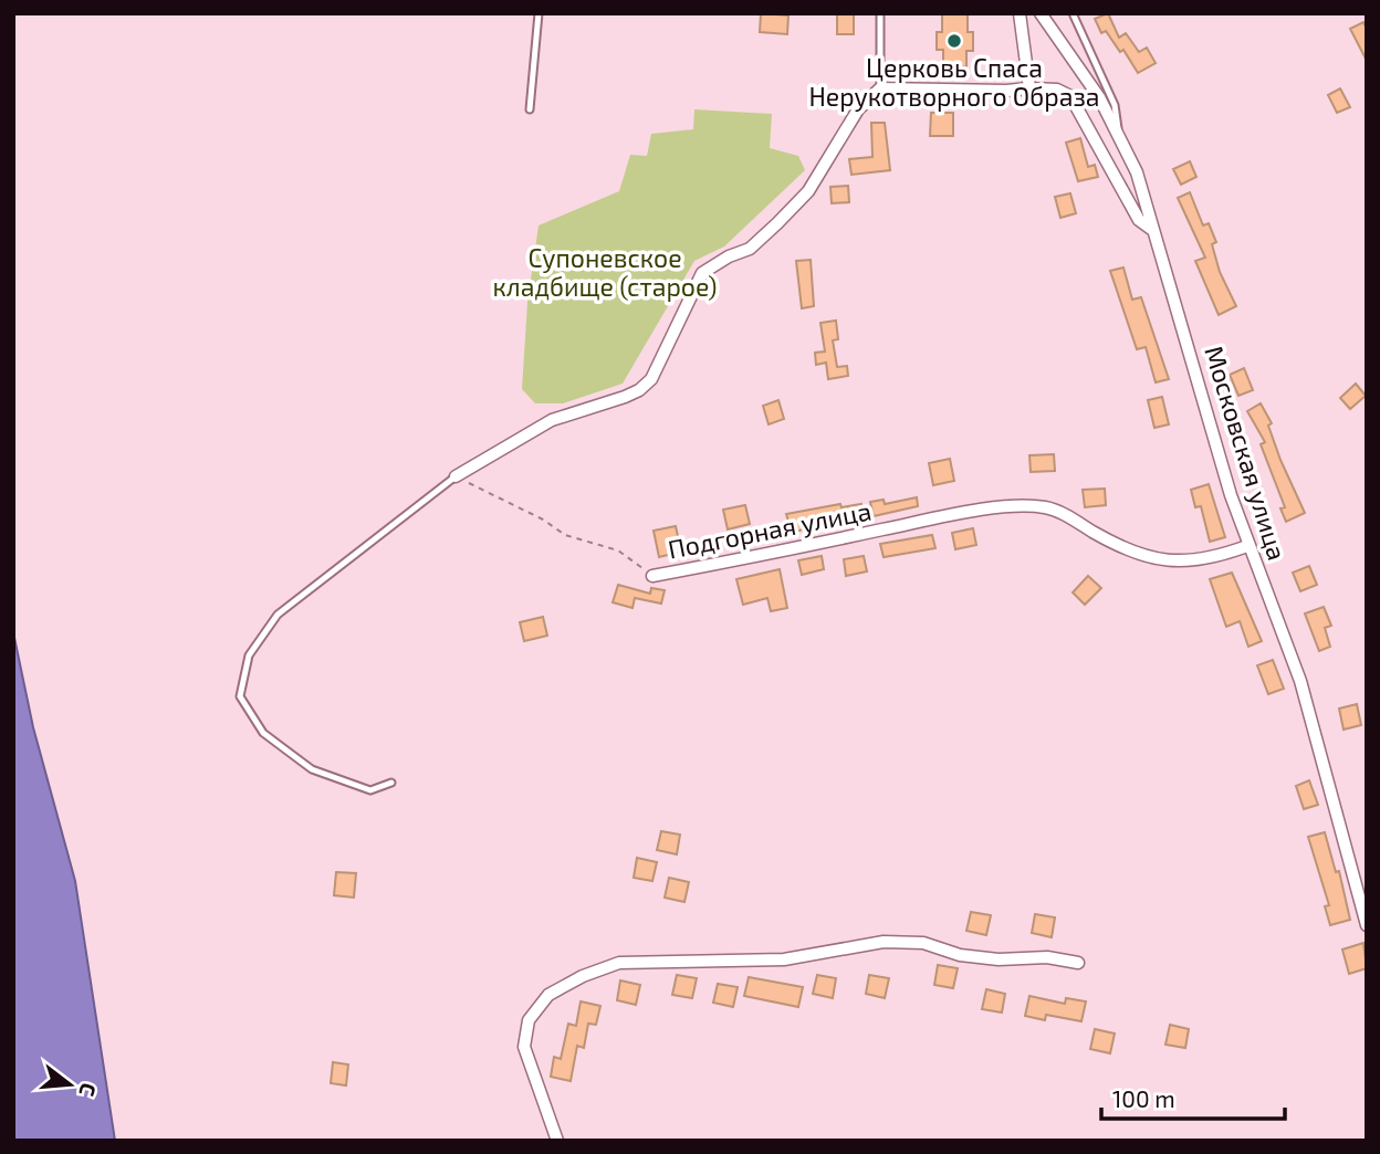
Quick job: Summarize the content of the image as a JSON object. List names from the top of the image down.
{
  "streets": {
    "street": ["Московская улица", "Подгорная улица"]
  },
  "crossings": [
    ["Московская улица", "Подгорная улица"]
  ],
  "parks": ["Супоневское кладбище (старое)"],
  "places": ["Церковь Спаса Нерукотворного Образа"],
  "scale_bar": "100 m",
  "north": "right"
}
